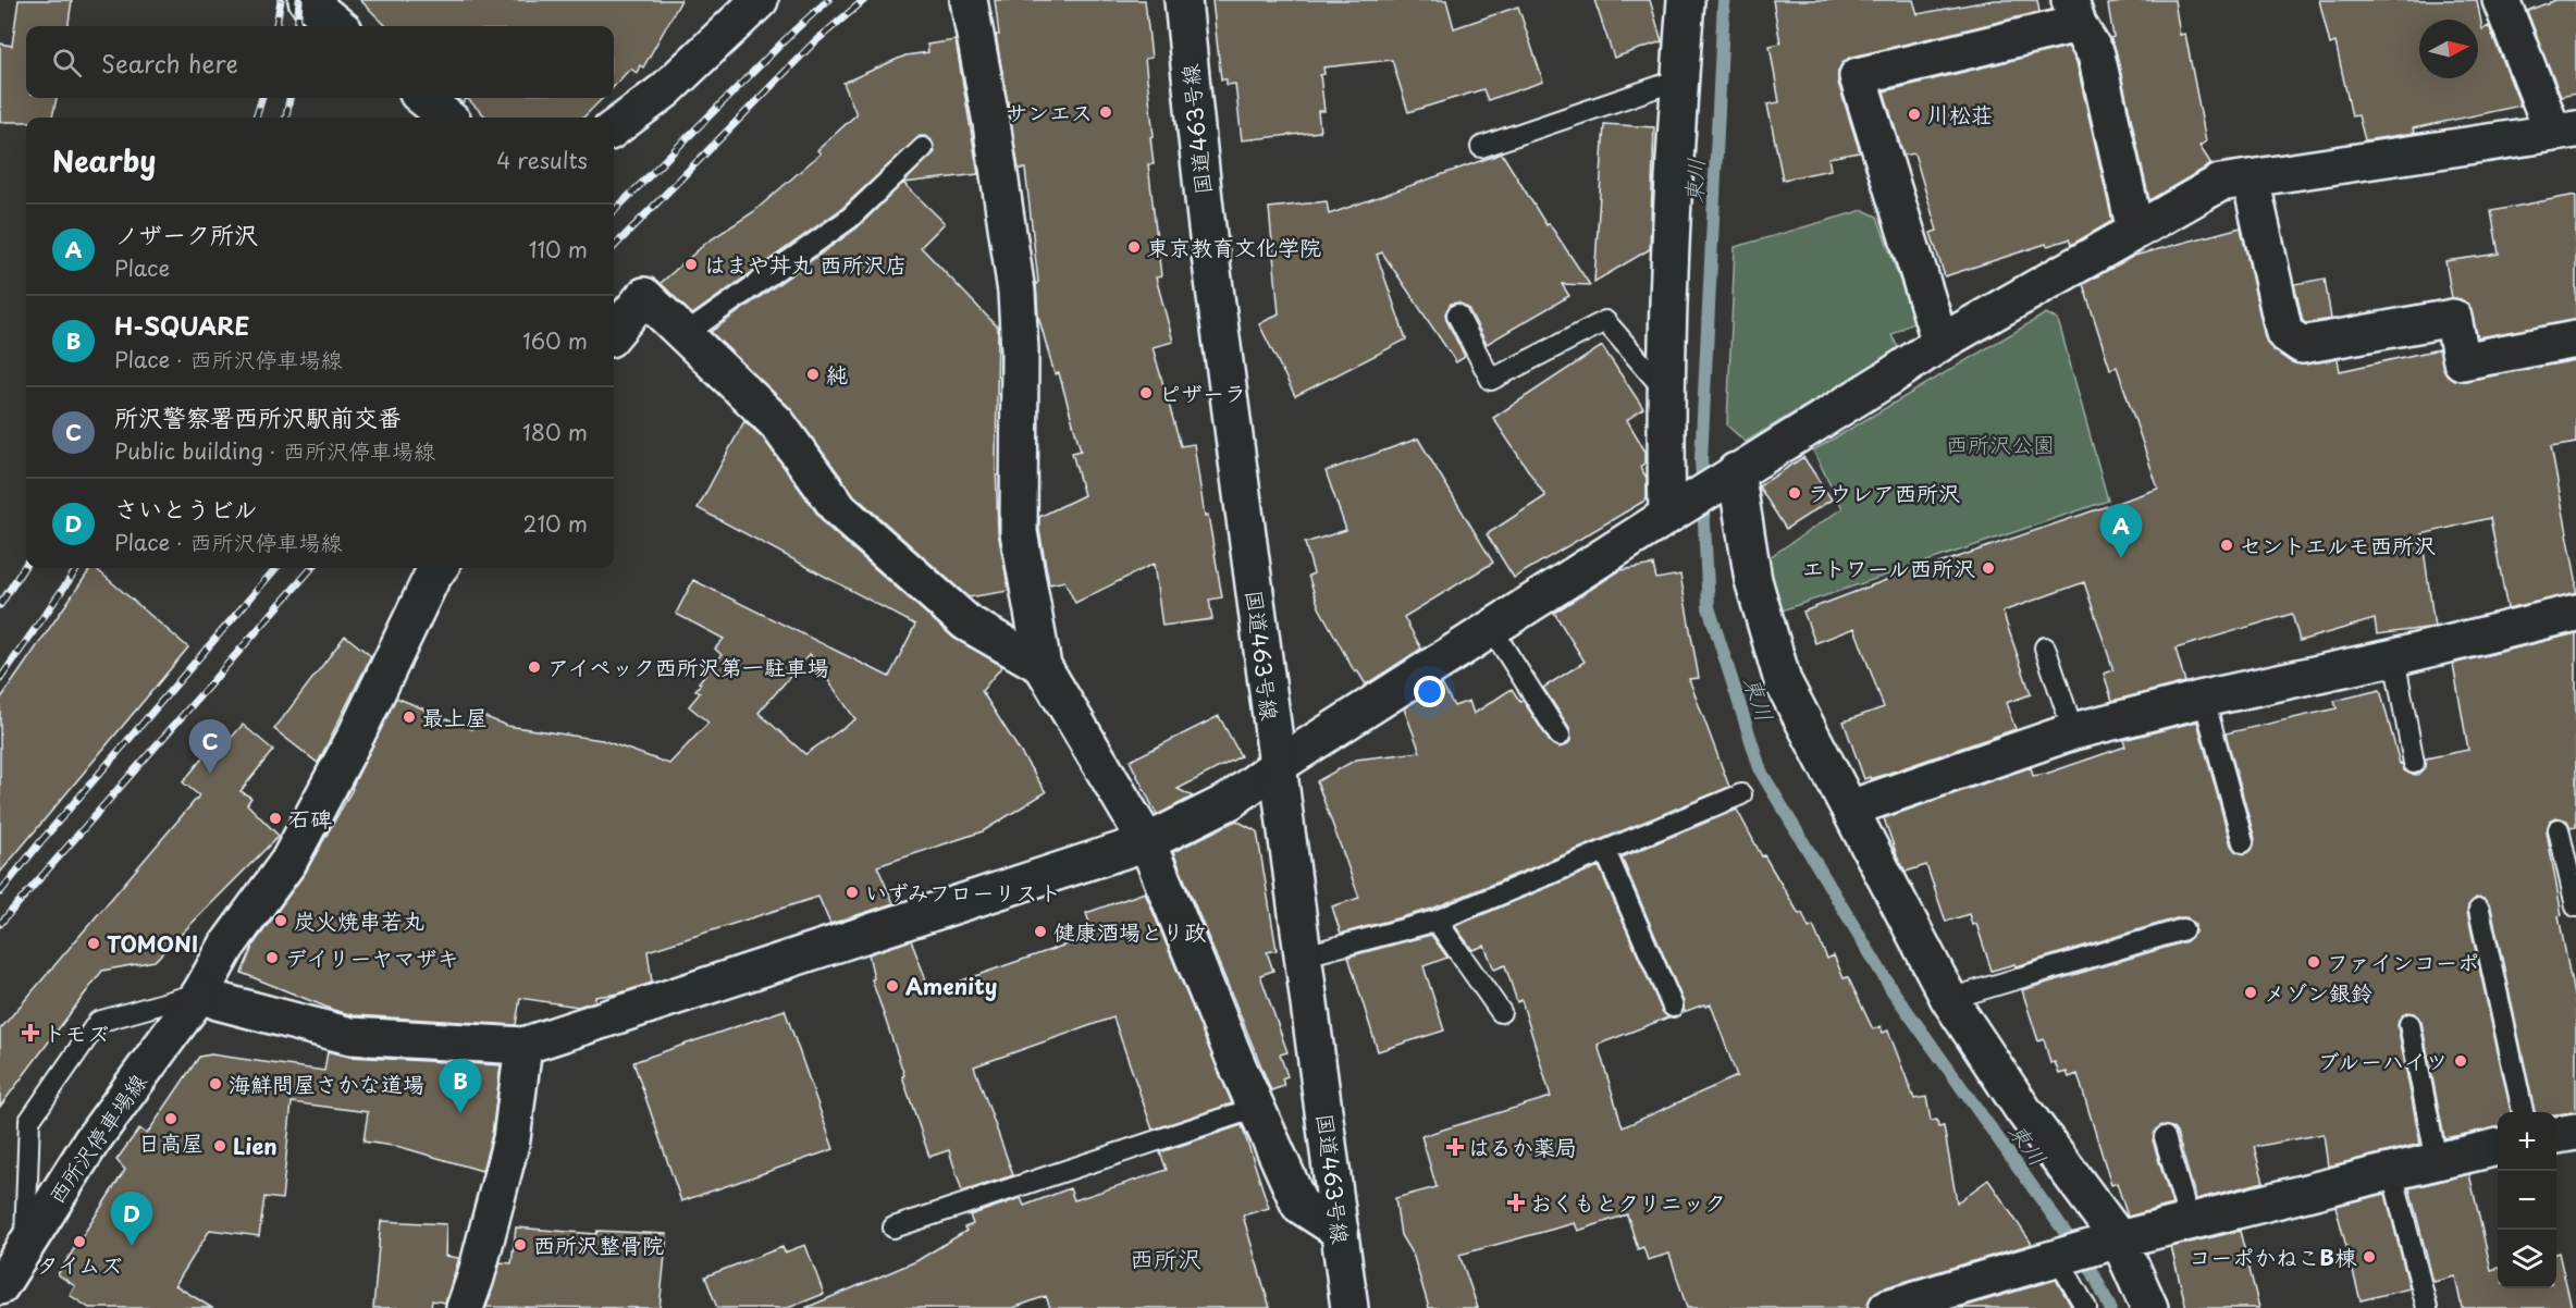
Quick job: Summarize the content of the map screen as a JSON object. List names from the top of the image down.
{
  "streets": {
    "main road": ["国道463号線", "西所沢停車場線"]
  },
  "districts": ["西所沢"],
  "water": ["東川"],
  "parks": ["西所沢公園"],
  "places": {
    "other": [
      "サンエス",
      "川松荘",
      "東京教育文化学院",
      "はまや丼丸 西所沢店",
      "純",
      "ピザーラ",
      "ラウレア西所沢",
      "セントエルモ西所沢",
      "エトワール西所沢",
      "アイペック西所沢第一駐車場",
      "最上屋",
      "石碑",
      "いずみフローリスト",
      "炭火焼串若丸",
      "健康酒場とり政",
      "TOMONI",
      "デイリーヤマザキ",
      "ファインコーポ",
      "Amenity",
      "メゾン銀鈴",
      "ブルーハイツ",
      "海鮮問屋さかな道場",
      "日高屋",
      "Lien",
      "タイムズ",
      "西所沢整骨院",
      "コーポかねこB棟"
    ],
    "health": ["トモズ", "はるか薬局", "おくもとクリニック"]
  },
  "north": "right",
  "page": {
    "search": "Search here",
    "heading": ["Nearby", "4 results"],
    "list": [
      {
        "mark": "A",
        "name": "ノザーク所沢",
        "note": "Place",
        "value": "110 m"
      },
      {
        "mark": "B",
        "name": "H-SQUARE",
        "note": "Place · 西所沢停車場線",
        "value": "160 m"
      },
      {
        "mark": "C",
        "name": "所沢警察署西所沢駅前交番",
        "note": "Public building · 西所沢停車場線",
        "value": "180 m"
      },
      {
        "mark": "D",
        "name": "さいとうビル",
        "note": "Place · 西所沢停車場線",
        "value": "210 m"
      }
    ],
    "pins": [
      "A",
      "C",
      "B",
      "D"
    ],
    "map_buttons": ["+", "−"]
  }
}
